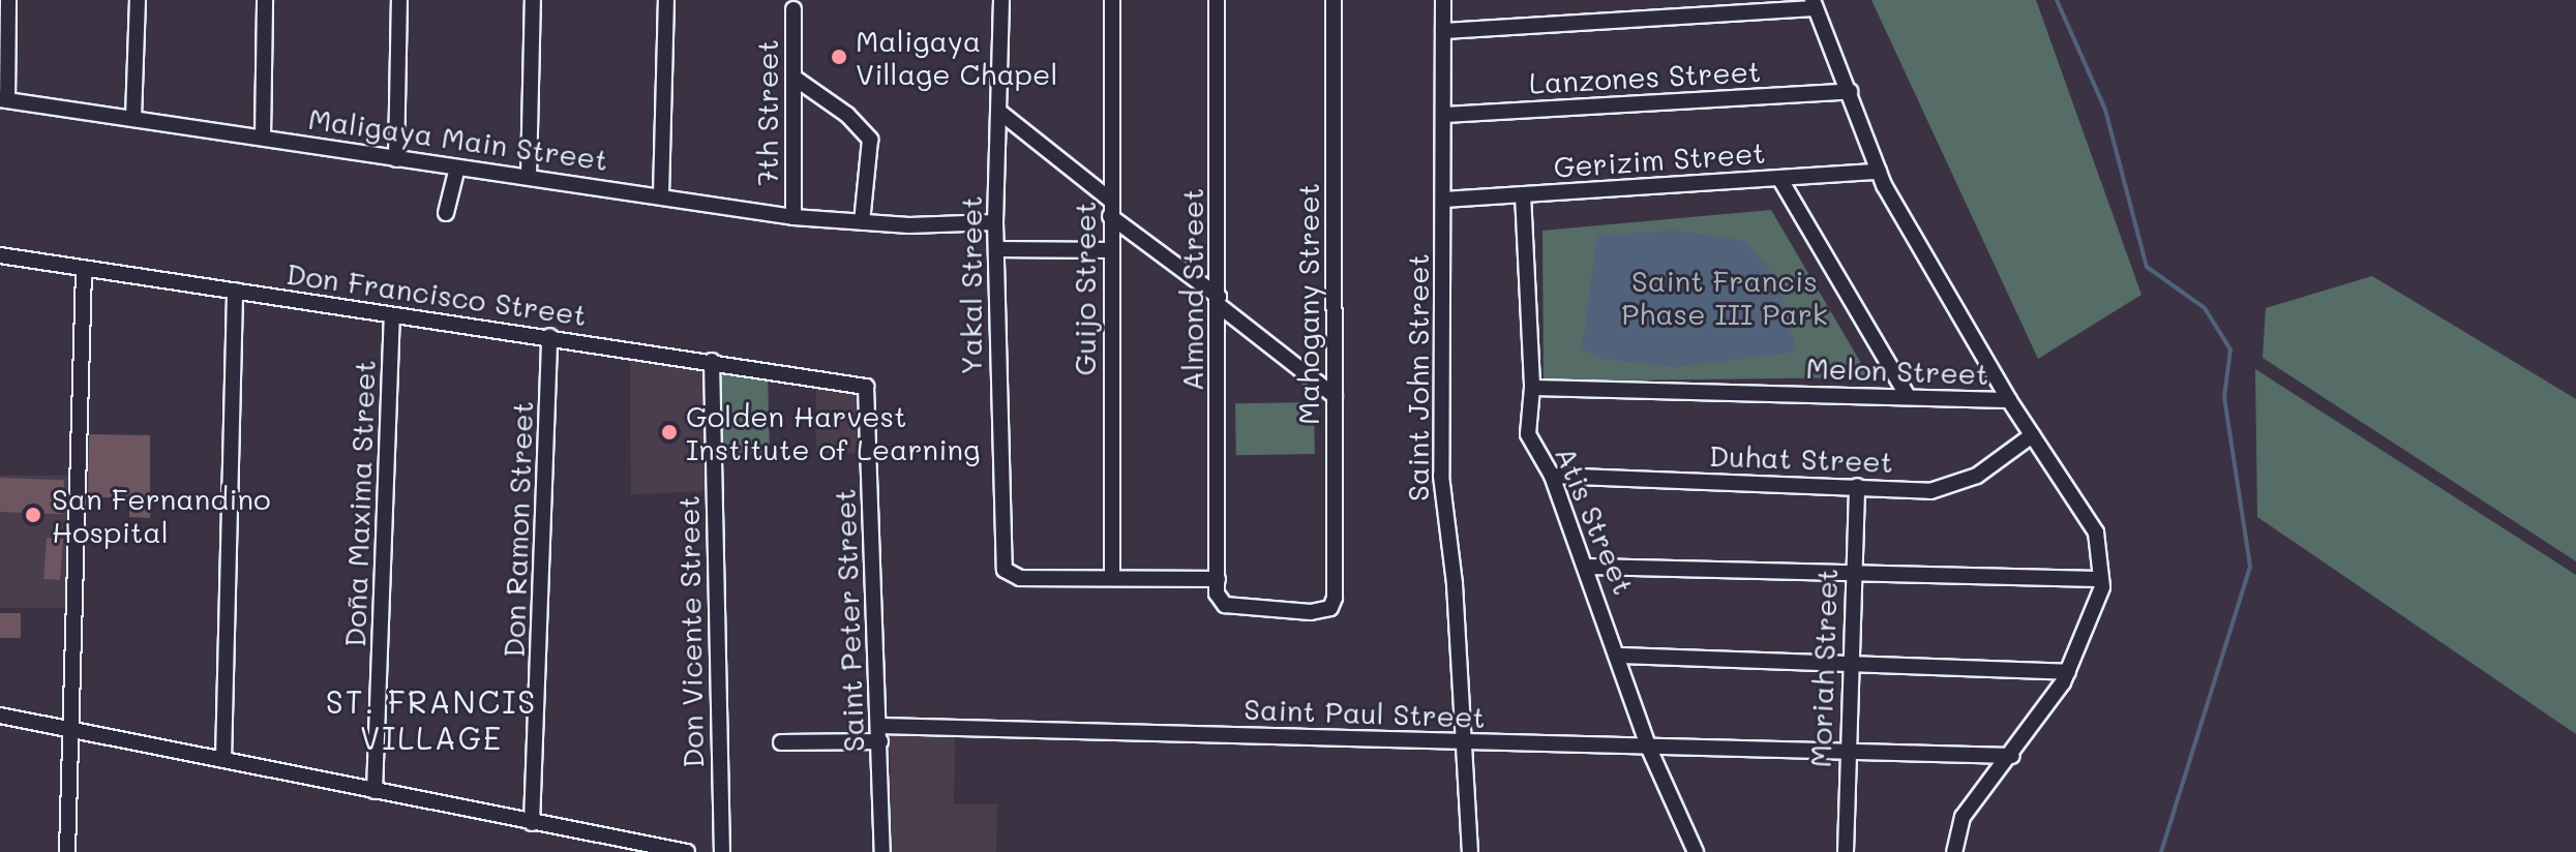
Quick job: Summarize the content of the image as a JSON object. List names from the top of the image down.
{
  "streets": {
    "street": [
      "Lanzones Street",
      "7th Street",
      "Maligaya Main Street",
      "Gerizim Street",
      "Yakal Street",
      "Guijo Street",
      "Almond Street",
      "Don Francisco Street",
      "Mahogany Street",
      "Melon Street",
      "Saint John Street",
      "Duhat Street",
      "Doña Maxima Street",
      "Atis Street",
      "Don Ramon Street",
      "Saint Peter Street",
      "Don Vicente Street",
      "Moriah Street",
      "Saint Paul Street"
    ]
  },
  "crossings": [
    ["Lanzones Street", "Saint John Street"],
    ["7th Street", "Maligaya Main Street"],
    ["Maligaya Main Street", "Yakal Street"],
    ["Gerizim Street", "Saint John Street"],
    ["Gerizim Street", "Atis Street"],
    ["Yakal Street", "Guijo Street"],
    ["Almond Street", "Mahogany Street"],
    ["Don Francisco Street", "Doña Maxima Street"],
    ["Don Francisco Street", "Don Ramon Street"],
    ["Don Francisco Street", "Saint Peter Street"],
    ["Don Francisco Street", "Don Vicente Street"],
    ["Melon Street", "Duhat Street"],
    ["Melon Street", "Atis Street"],
    ["Melon Street", "Saint Paul Street"],
    ["Saint John Street", "Saint Paul Street"],
    ["Duhat Street", "Atis Street"],
    ["Duhat Street", "Moriah Street"],
    ["Atis Street", "Saint Paul Street"],
    ["Saint Peter Street", "Saint Paul Street"],
    ["Moriah Street", "Saint Paul Street"]
  ],
  "districts": ["ST. FRANCIS VILLAGE"],
  "parks": ["Saint Francis Phase III Park"],
  "places": ["Maligaya Village Chapel", "Golden Harvest Institute of Learning", "San Fernandino Hospital"]
}
